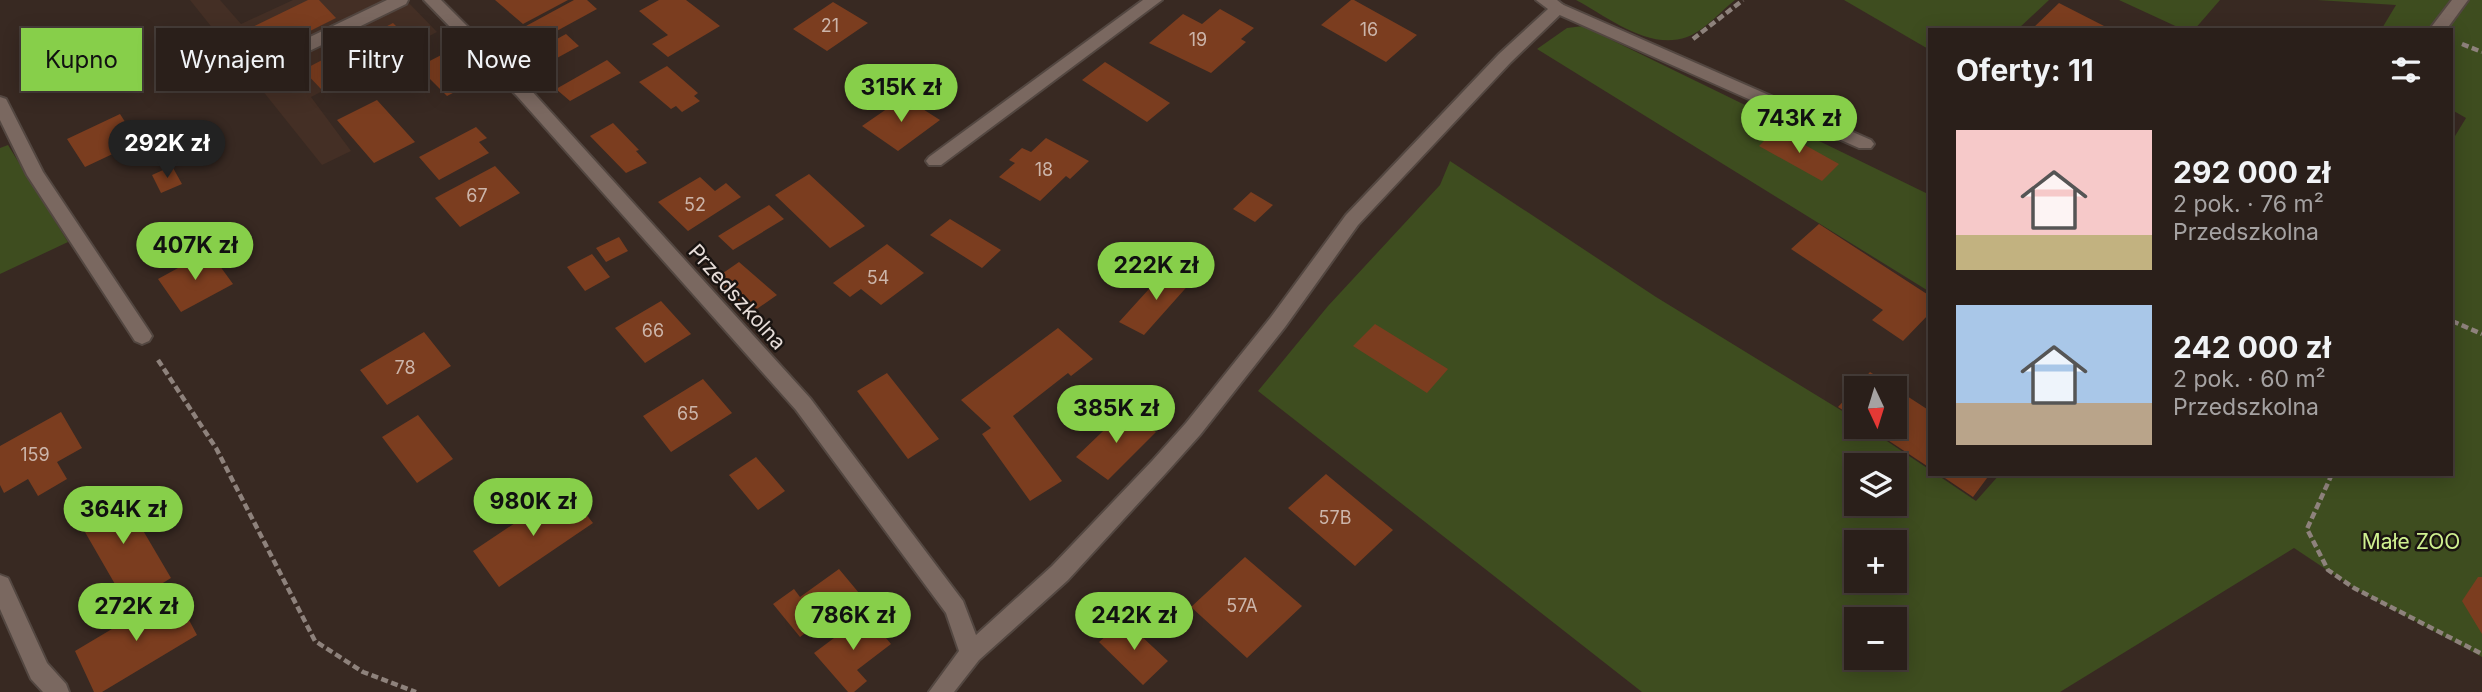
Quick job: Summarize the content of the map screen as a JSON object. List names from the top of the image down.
{
  "streets": {
    "street": ["Przedszkolna"]
  },
  "parks": ["Małe ZOO"],
  "house_numbers": [
    "21",
    "16",
    "19",
    "18",
    "67",
    "52",
    "54",
    "66",
    "78",
    "65",
    "159",
    "57B",
    "57A"
  ],
  "north": "bottom",
  "page": {
    "chip": [
      "Kupno",
      "Wynajem",
      "Filtry",
      "Nowe"
    ],
    "heading": "Oferty: 11",
    "price": [
      "315K zł",
      "743K zł",
      "292K zł",
      "407K zł",
      "222K zł",
      "385K zł",
      "980K zł",
      "364K zł",
      "272K zł",
      "786K zł",
      "242K zł"
    ],
    "list": [
      {
        "name": "292 000 zł",
        "note": "2 pok. · 76 m² · Przedszkolna"
      },
      {
        "name": "242 000 zł",
        "note": "2 pok. · 60 m² · Przedszkolna"
      }
    ],
    "map_buttons": ["+", "−"]
  }
}
